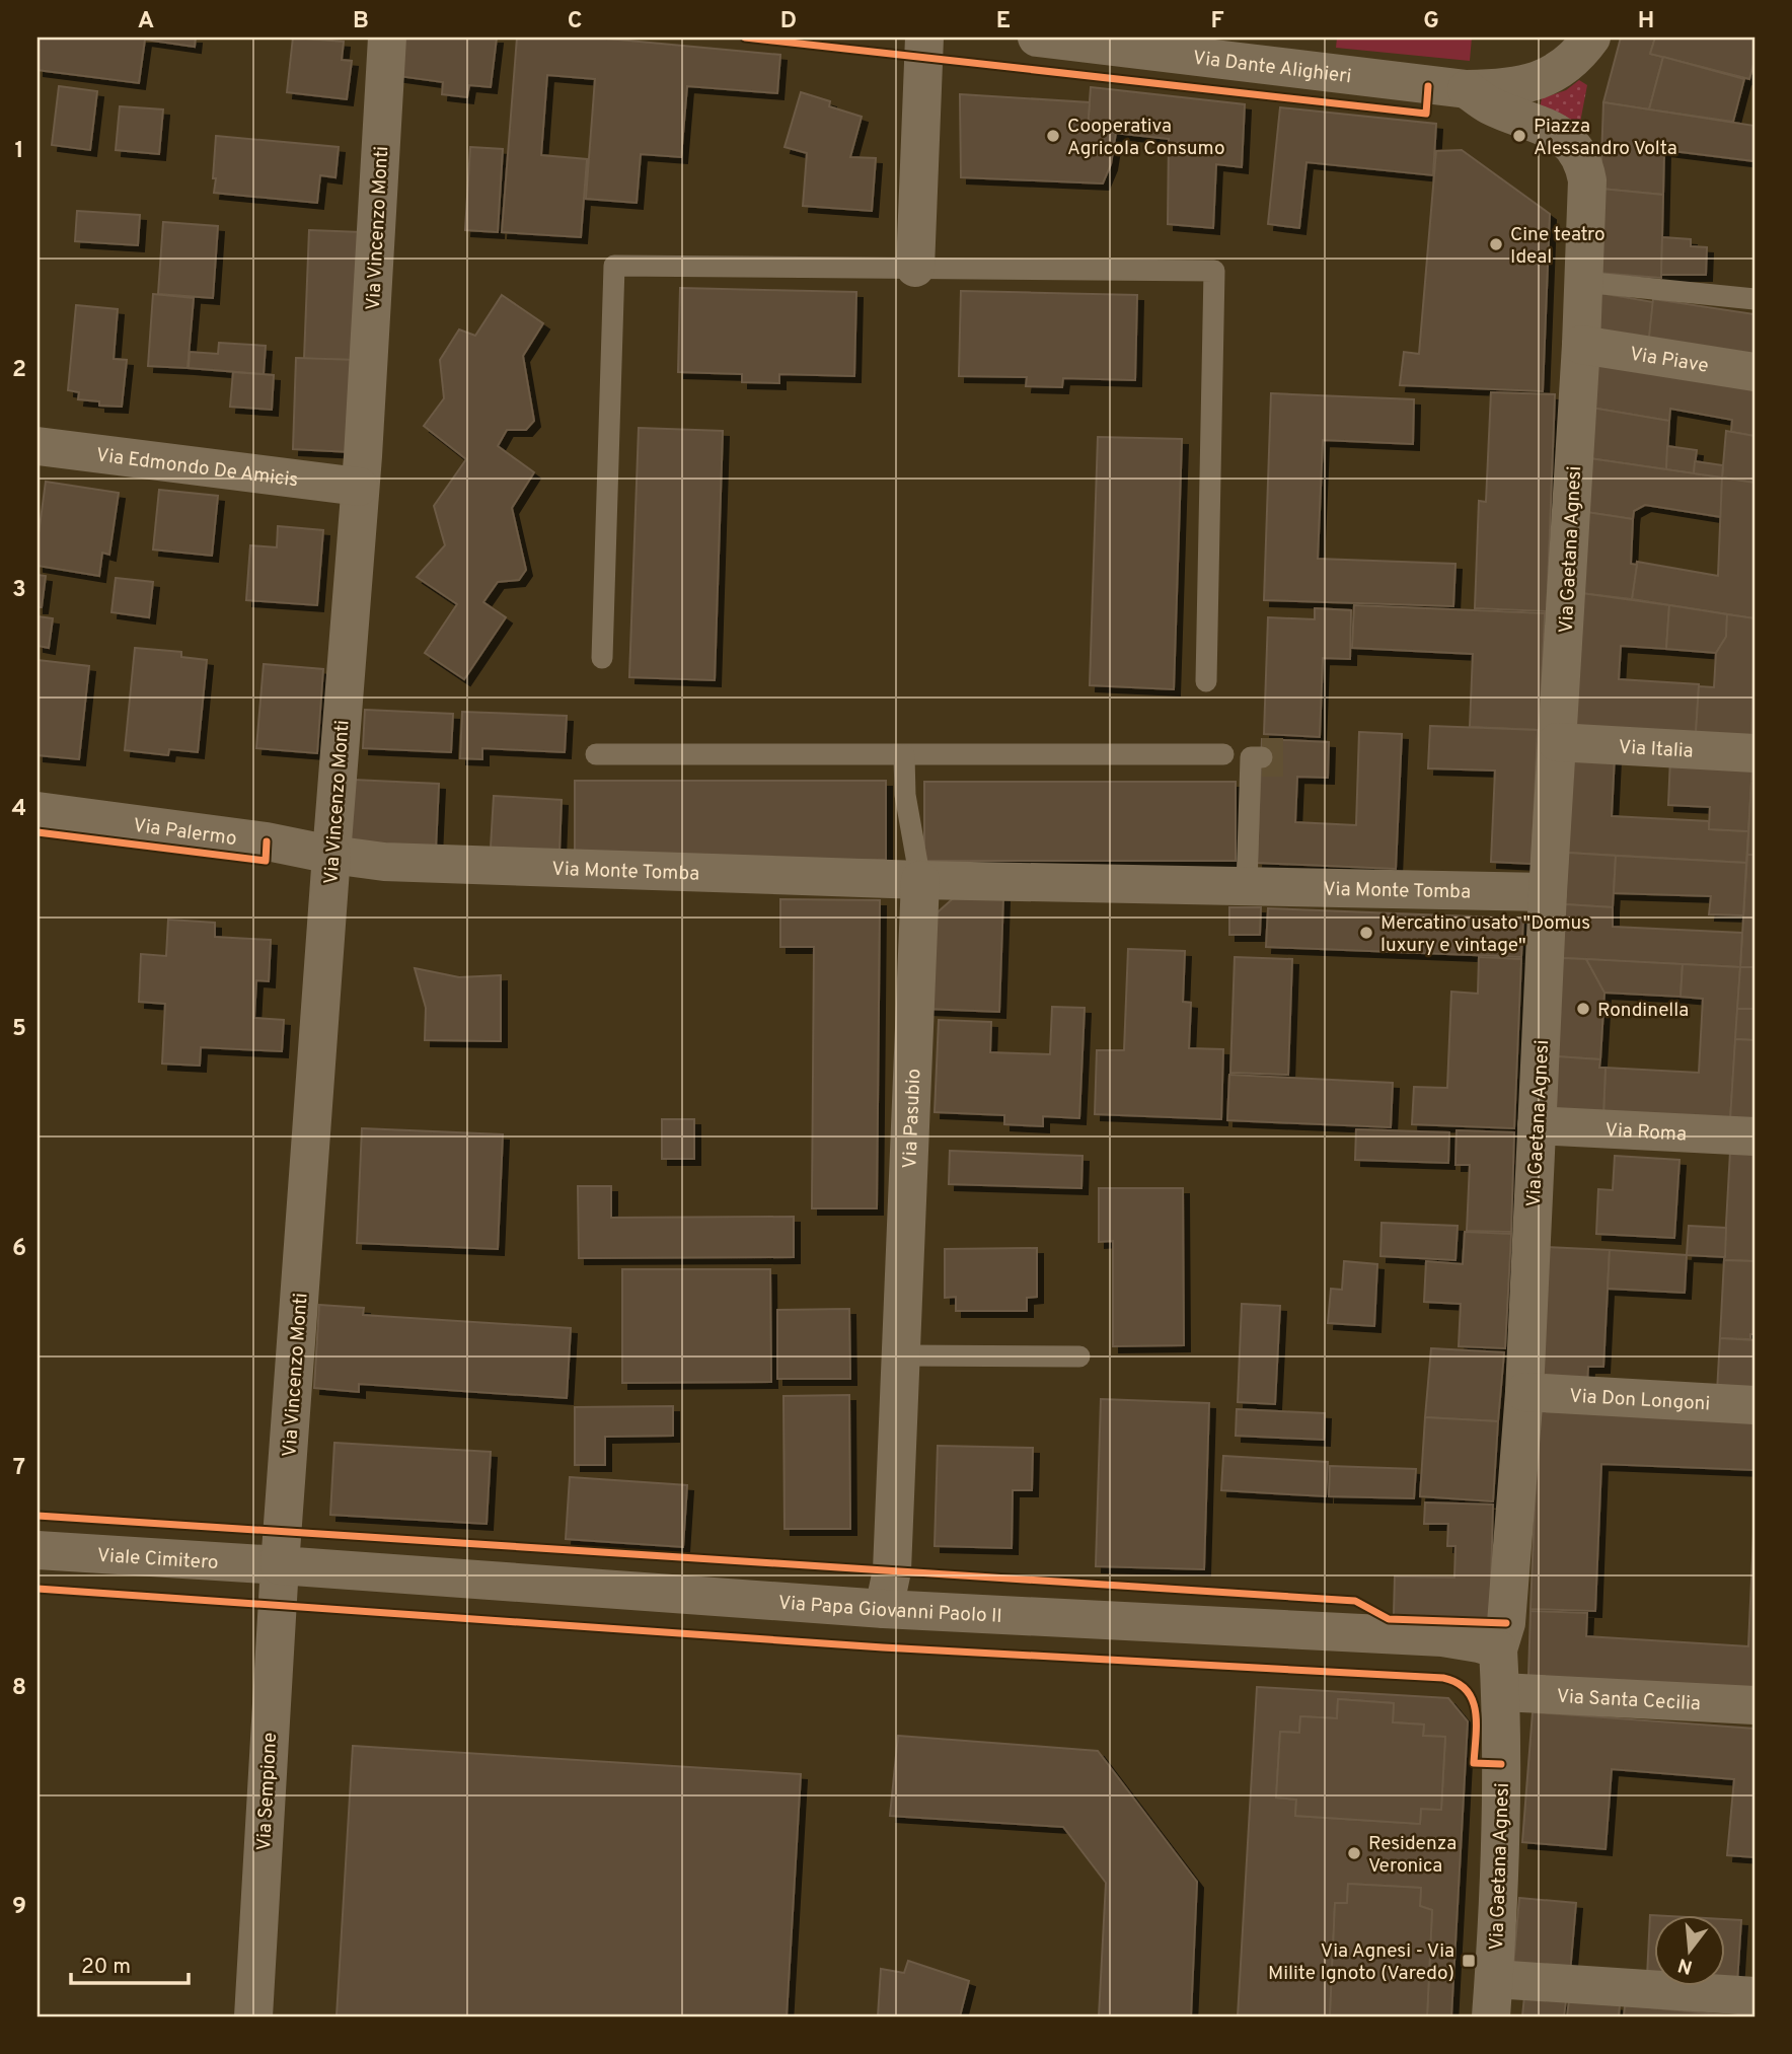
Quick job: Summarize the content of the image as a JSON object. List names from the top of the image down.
{
  "streets": {
    "street": [
      "Via Dante Alighieri",
      "Via Vincenzo Monti",
      "Via Piave",
      "Via Edmondo De Amicis",
      "Via Gaetana Agnesi",
      "Via Italia",
      "Via Palermo",
      "Via Monte Tomba",
      "Via Pasubio",
      "Via Roma",
      "Via Don Longoni",
      "Viale Cimitero",
      "Via Papa Giovanni Paolo II",
      "Via Santa Cecilia",
      "Via Sempione"
    ]
  },
  "crossings": [
    ["Via Dante Alighieri", "Via Gaetana Agnesi"],
    ["Via Vincenzo Monti", "Via Edmondo De Amicis"],
    ["Via Vincenzo Monti", "Via Palermo"],
    ["Via Vincenzo Monti", "Via Monte Tomba"],
    ["Via Vincenzo Monti", "Viale Cimitero"],
    ["Via Vincenzo Monti", "Via Papa Giovanni Paolo II"],
    ["Via Vincenzo Monti", "Via Sempione"],
    ["Via Piave", "Via Gaetana Agnesi"],
    ["Via Gaetana Agnesi", "Via Italia"],
    ["Via Gaetana Agnesi", "Via Monte Tomba"],
    ["Via Gaetana Agnesi", "Via Roma"],
    ["Via Gaetana Agnesi", "Via Don Longoni"],
    ["Via Gaetana Agnesi", "Via Papa Giovanni Paolo II"],
    ["Via Gaetana Agnesi", "Via Santa Cecilia"],
    ["Via Palermo", "Via Monte Tomba"],
    ["Via Monte Tomba", "Via Pasubio"],
    ["Via Pasubio", "Via Papa Giovanni Paolo II"],
    ["Viale Cimitero", "Via Papa Giovanni Paolo II"],
    ["Viale Cimitero", "Via Sempione"],
    ["Via Papa Giovanni Paolo II", "Via Sempione"]
  ],
  "places": {
    "other": [
      "Cooperativa Agricola Consumo",
      "Piazza Alessandro Volta",
      "Cine teatro Ideal",
      "Mercatino usato \"Domus luxury e vintage\"",
      "Rondinella",
      "Residenza Veronica"
    ],
    "transit": ["Via Agnesi - Via Milite Ignoto (Varedo)"]
  },
  "scale_bar": "20 m",
  "north": "bottom",
  "grid": {
    "columns": [
      "A",
      "B",
      "C",
      "D",
      "E",
      "F",
      "G",
      "H"
    ],
    "rows": [
      "1",
      "2",
      "3",
      "4",
      "5",
      "6",
      "7",
      "8",
      "9"
    ]
  }
}
